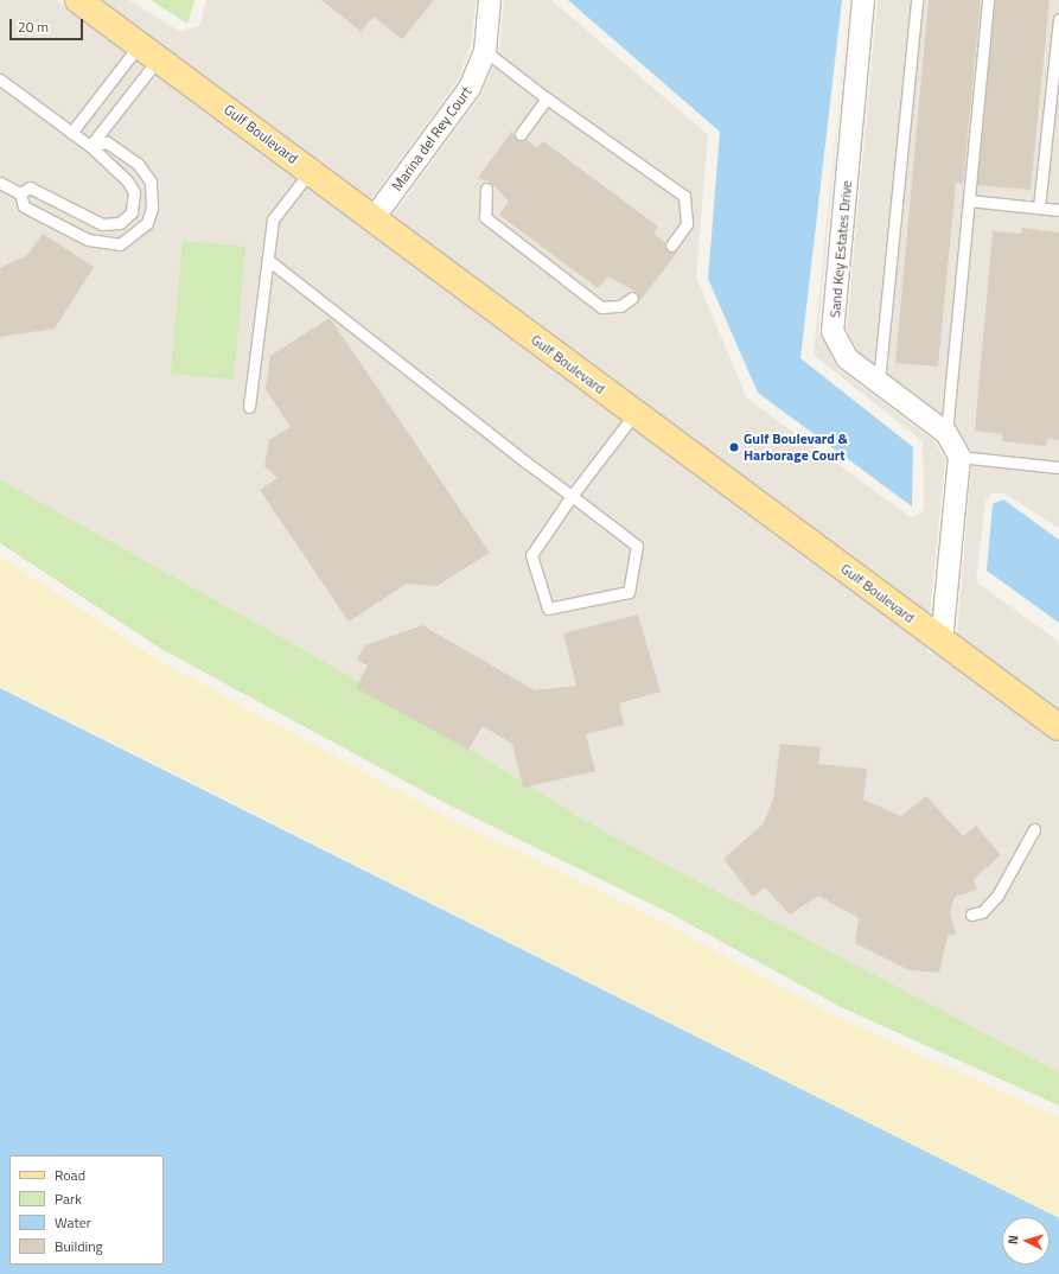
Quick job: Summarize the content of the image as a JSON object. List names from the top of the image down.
{
  "streets": {
    "main road": ["Gulf Boulevard"],
    "street": ["Marina del Rey Court", "Sand Key Estates Drive"]
  },
  "crossings": [
    ["Gulf Boulevard", "Marina del Rey Court"]
  ],
  "places": ["Gulf Boulevard & Harborage Court"],
  "legend": [
    "Road",
    "Park",
    "Water",
    "Building"
  ],
  "scale_bar": "20 m",
  "north": "left"
}
